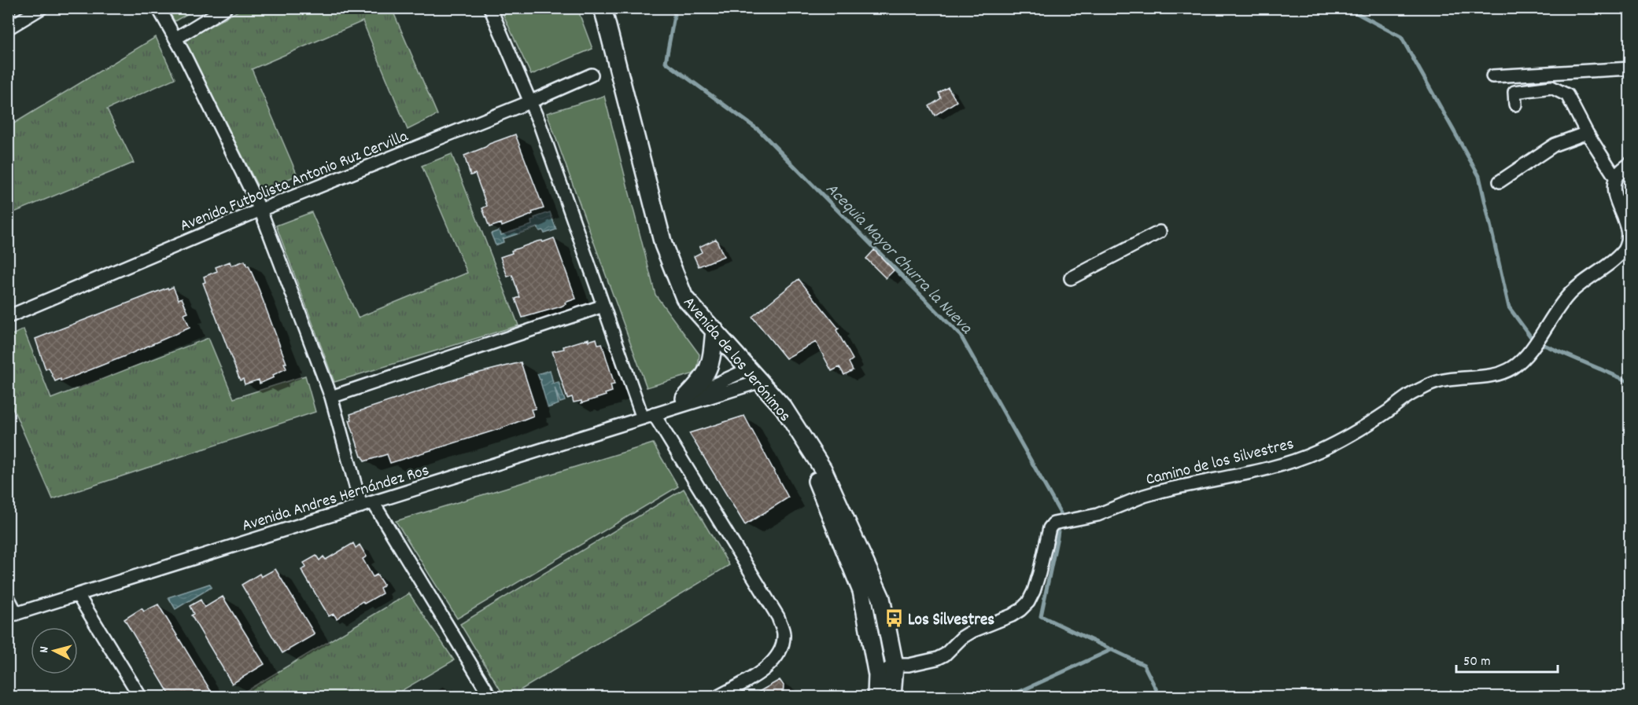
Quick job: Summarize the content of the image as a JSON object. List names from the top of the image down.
{
  "streets": {
    "main road": ["Avenida de los Jerónimos"],
    "street": ["Avenida Futbolista Antonio Ruz Cervilla", "Camino de los Silvestres", "Avenida Andres Hernández Ros"]
  },
  "crossings": [
    ["Avenida de los Jerónimos", "Camino de los Silvestres"],
    ["Avenida de los Jerónimos", "Avenida Andres Hernández Ros"]
  ],
  "water": ["Acequia Mayor Churra la Nueva"],
  "places": {
    "bus stop": ["Los Silvestres"]
  },
  "scale_bar": "50 m",
  "north": "left"
}
